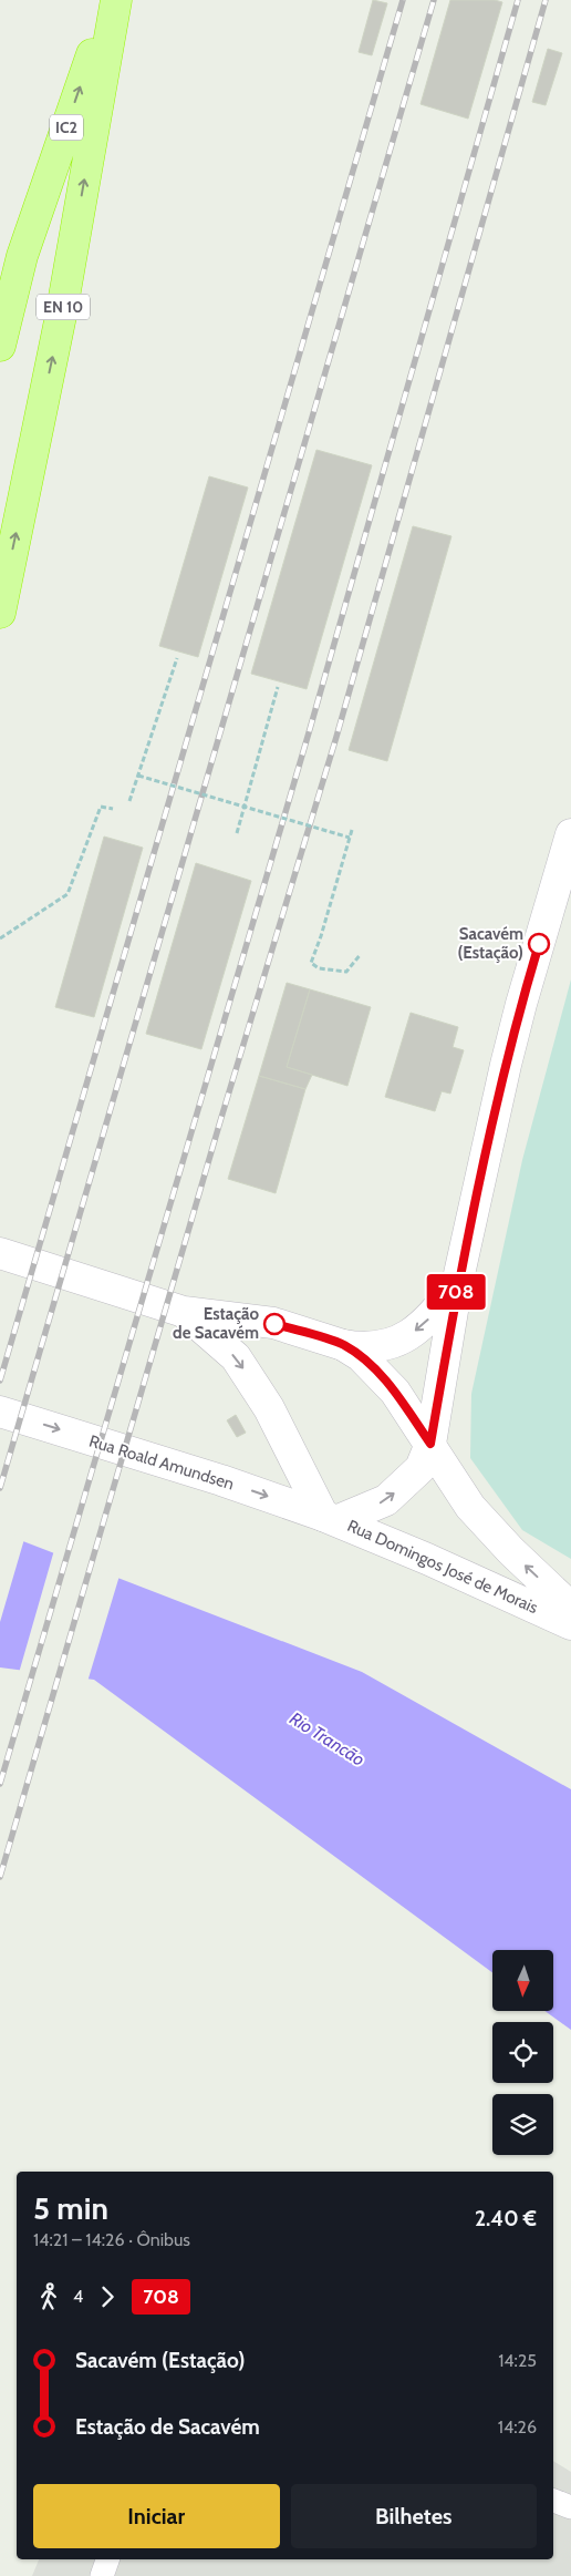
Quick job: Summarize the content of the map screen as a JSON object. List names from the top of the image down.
{
  "streets": {
    "highway": ["IC2", "EN 10"],
    "street": ["Rua Roald Amundsen", "Rua Domingos José de Morais"]
  },
  "crossings": [
    ["Rua Roald Amundsen", "Rua Domingos José de Morais"]
  ],
  "water": ["Rio Trancão"],
  "places": ["Sacavém (Estação)", "Estação de Sacavém"],
  "lines": ["bus line 708"],
  "north": "bottom",
  "page": {
    "on_map": "708",
    "heading": ["5 min", "14:21 – 14:26 · Ônibus", "2.40 €"],
    "legs": ["4", "708"],
    "list": [
      {
        "name": "Sacavém (Estação)",
        "value": "14:25"
      },
      {
        "name": "Estação de Sacavém",
        "value": "14:26"
      }
    ],
    "buttons": ["Iniciar", "Bilhetes"]
  }
}
